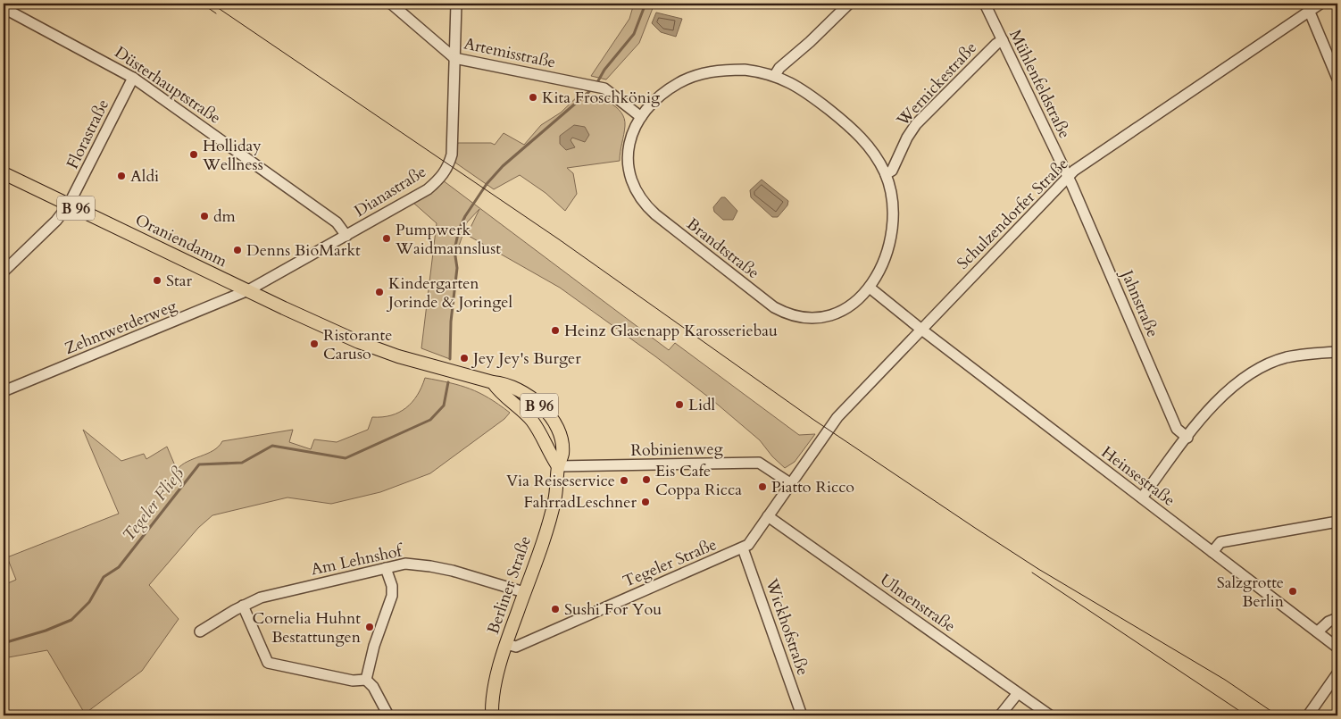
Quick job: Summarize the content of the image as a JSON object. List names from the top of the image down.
{
  "streets": {
    "main road": ["B 96", "Oraniendamm", "Berliner Straße"],
    "street": [
      "Artemisstraße",
      "Wernickestraße",
      "Mühlenfeldstraße",
      "Düsterhauptstraße",
      "Florastraße",
      "Dianastraße",
      "Schulzendorfer Straße",
      "Brandtstraße",
      "Jahnstraße",
      "Zehntwerderweg",
      "Robinienweg",
      "Heinsestraße",
      "Am Lehnshof",
      "Tegeler Straße",
      "Ulmenstraße",
      "Wickhofstraße"
    ]
  },
  "crossings": [
    ["Artemisstraße", "Dianastraße"],
    ["Artemisstraße", "Brandtstraße"],
    ["Wernickestraße", "Mühlenfeldstraße"],
    ["Wernickestraße", "Brandtstraße"],
    ["Mühlenfeldstraße", "Schulzendorfer Straße"],
    ["Mühlenfeldstraße", "Jahnstraße"],
    ["Düsterhauptstraße", "Florastraße"],
    ["Düsterhauptstraße", "Dianastraße"],
    ["Florastraße", "Oraniendamm"],
    ["Dianastraße", "Oraniendamm"],
    ["Dianastraße", "Zehntwerderweg"],
    ["B 96", "Robinienweg"],
    ["B 96", "Berliner Straße"],
    ["Schulzendorfer Straße", "Jahnstraße"],
    ["Schulzendorfer Straße", "Robinienweg"],
    ["Schulzendorfer Straße", "Heinsestraße"],
    ["Schulzendorfer Straße", "Tegeler Straße"],
    ["Oraniendamm", "Zehntwerderweg"],
    ["Oraniendamm", "Berliner Straße"],
    ["Robinienweg", "Tegeler Straße"],
    ["Robinienweg", "Berliner Straße"],
    ["Am Lehnshof", "Berliner Straße"],
    ["Tegeler Straße", "Berliner Straße"],
    ["Tegeler Straße", "Ulmenstraße"],
    ["Tegeler Straße", "Wickhofstraße"]
  ],
  "water": ["Tegeler Fließ"],
  "places": [
    "Kita Froschkönig",
    "Holliday Wellness",
    "Aldi",
    "dm",
    "Pumpwerk Waidmannslust",
    "Denns BioMarkt",
    "Star",
    "Kindergarten Jorinde & Joringel",
    "Heinz Glasenapp Karosseriebau",
    "Ristorante Caruso",
    "Jey Jey's Burger",
    "Lidl",
    "Eis Cafe Coppa Ricca",
    "Via Reiseservice",
    "Piatto Ricco",
    "FahrradLeschner",
    "Salzgrotte Berlin",
    "Sushi For You",
    "Cornelia Huhnt Bestattungen"
  ]
}
